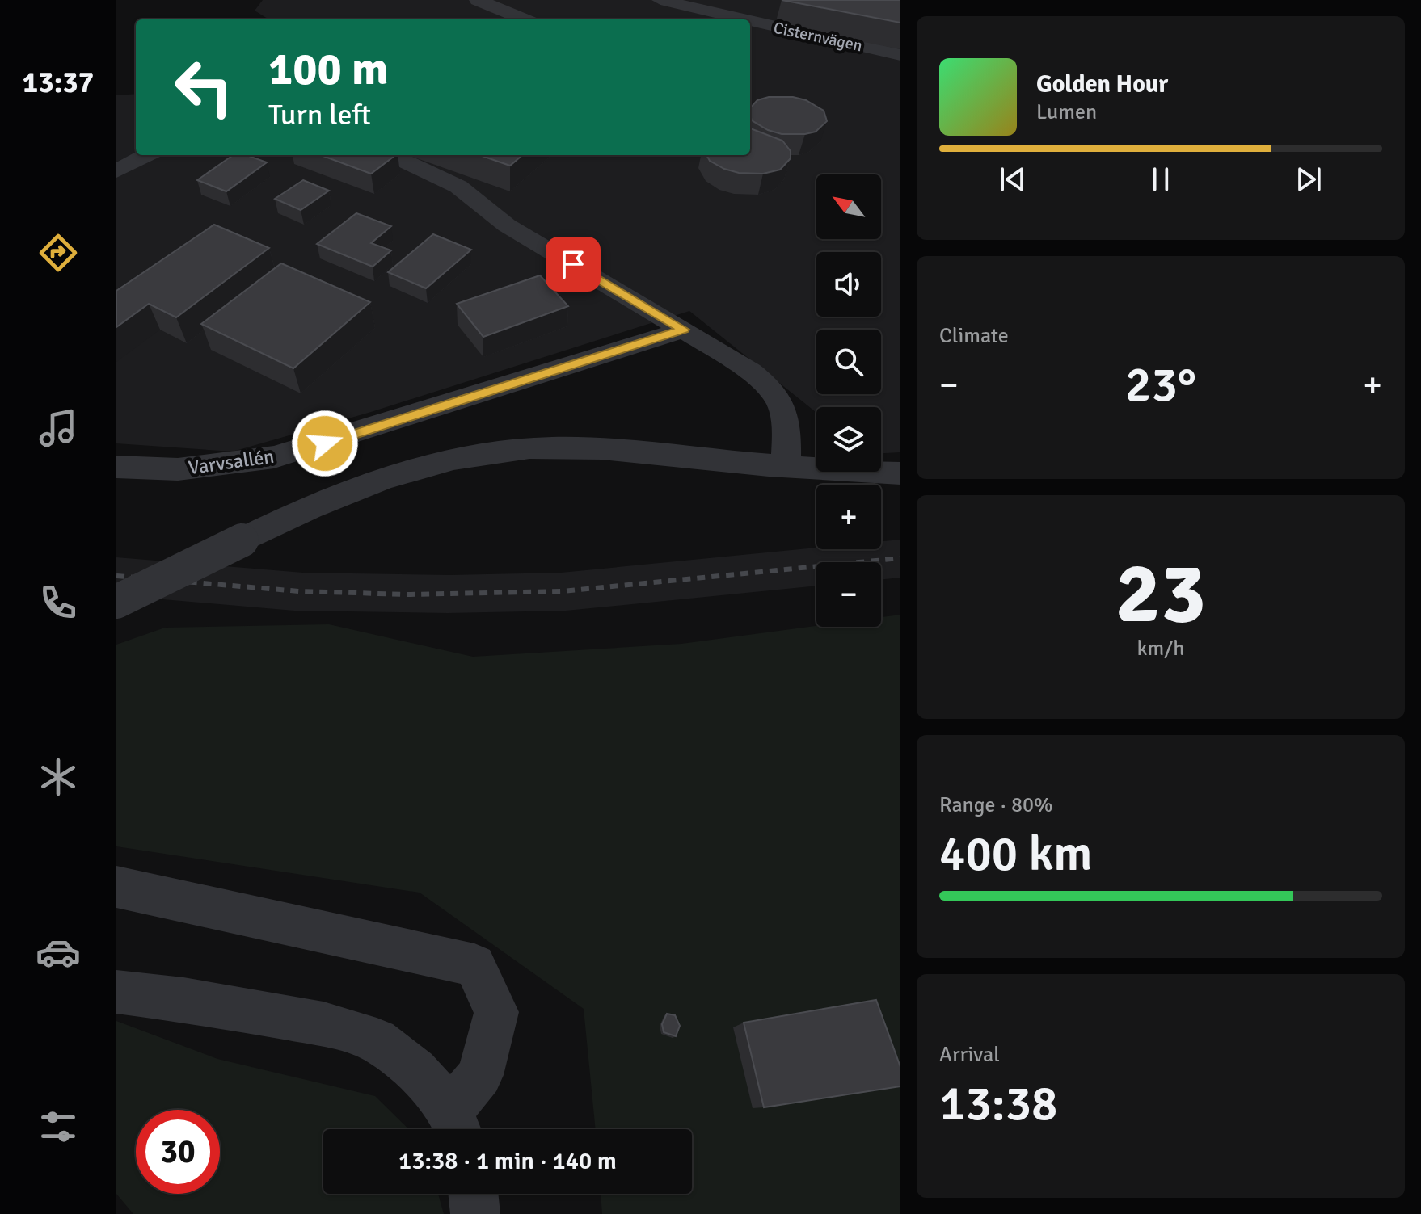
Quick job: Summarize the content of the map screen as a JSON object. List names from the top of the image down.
{
  "streets": {
    "street": ["Cisternvägen", "Varvsallén"]
  },
  "north": "top left",
  "page": {
    "tabs": "13:37",
    "turn": ["100 m", "Turn left"],
    "song": ["Golden Hour", "Lumen"],
    "map_buttons": ["+", "−"],
    "tile": [
      "Climate",
      ["23", "km/h"],
      ["Range · 80%", "400 km"],
      ["Arrival", "13:38"]
    ],
    "heat": ["−", "23°", "+"],
    "limit": "30",
    "trip": "13:38 · 1 min · 140 m"
  }
}
